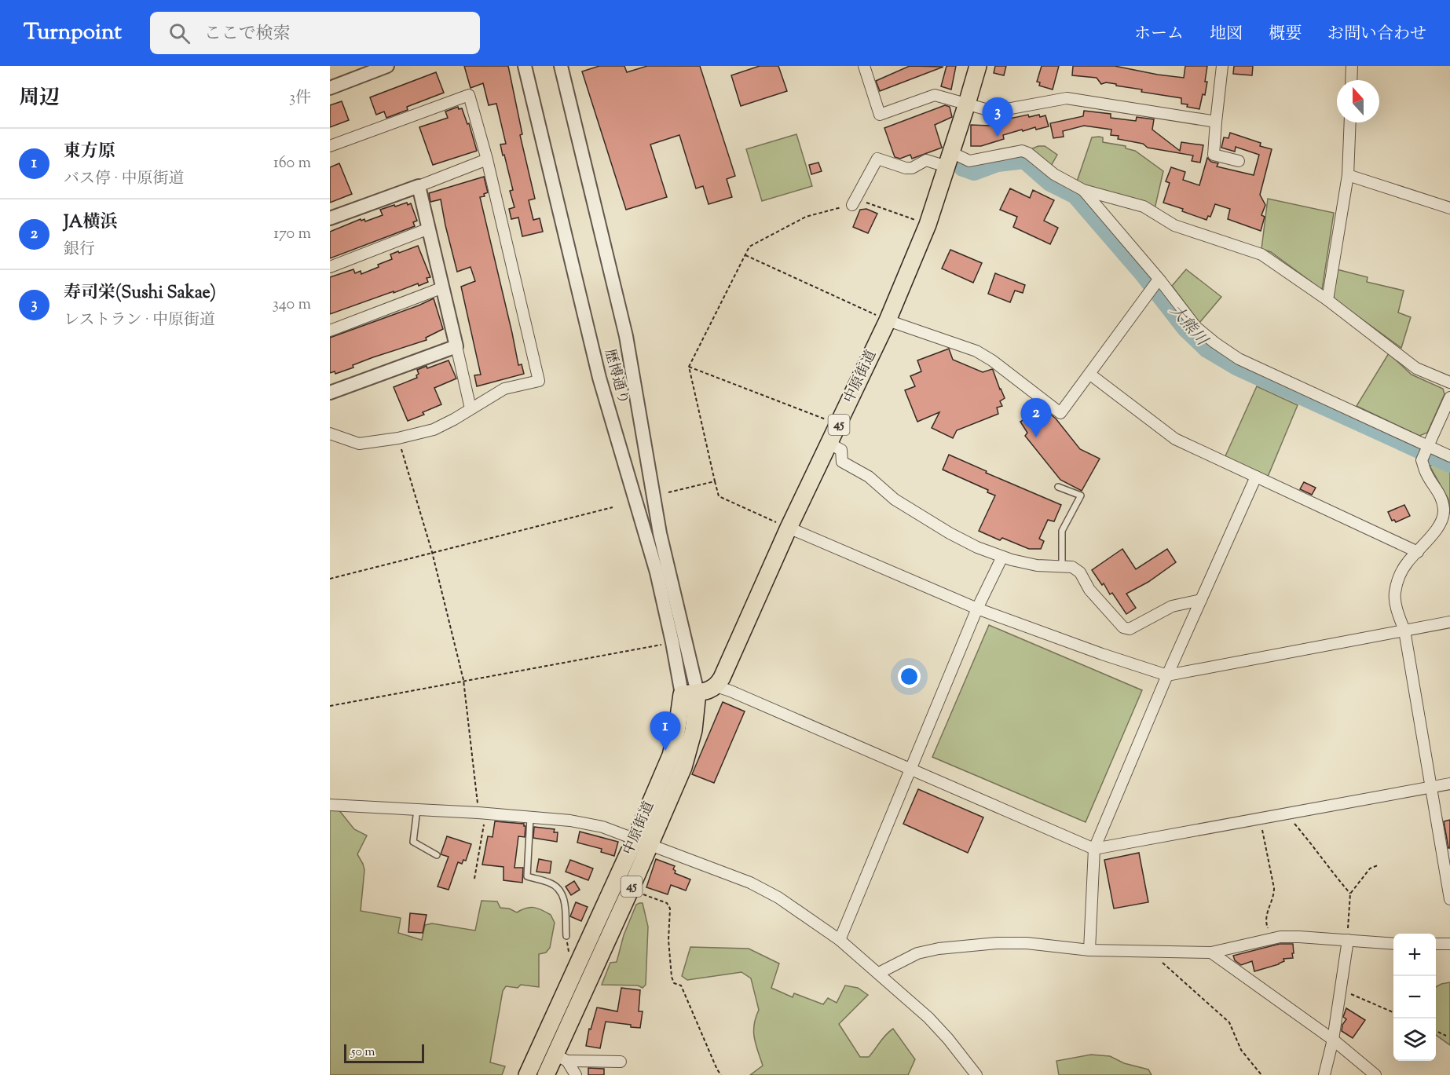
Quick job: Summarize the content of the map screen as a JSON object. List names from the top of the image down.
{
  "streets": {
    "main road": ["中原街道", "45"],
    "street": ["歴博通り"]
  },
  "crossings": [
    ["歴博通り", "中原街道"]
  ],
  "water": ["大熊川"],
  "scale_bar": "50 m",
  "north": "top",
  "page": {
    "header": "Turnpoint",
    "search": "ここで検索",
    "nav": [
      "ホーム",
      "地図",
      "概要",
      "お問い合わせ"
    ],
    "heading": ["周辺", "3件"],
    "pins": ["3", "2", "1"],
    "list": [
      {
        "mark": "1",
        "name": "東方原",
        "note": "バス停 · 中原街道",
        "value": "160 m"
      },
      {
        "mark": "2",
        "name": "JA横浜",
        "note": "銀行",
        "value": "170 m"
      },
      {
        "mark": "3",
        "name": "寿司栄(Sushi Sakae)",
        "note": "レストラン · 中原街道",
        "value": "340 m"
      }
    ],
    "map_buttons": ["+", "−"],
    "scale": "50 m"
  }
}
